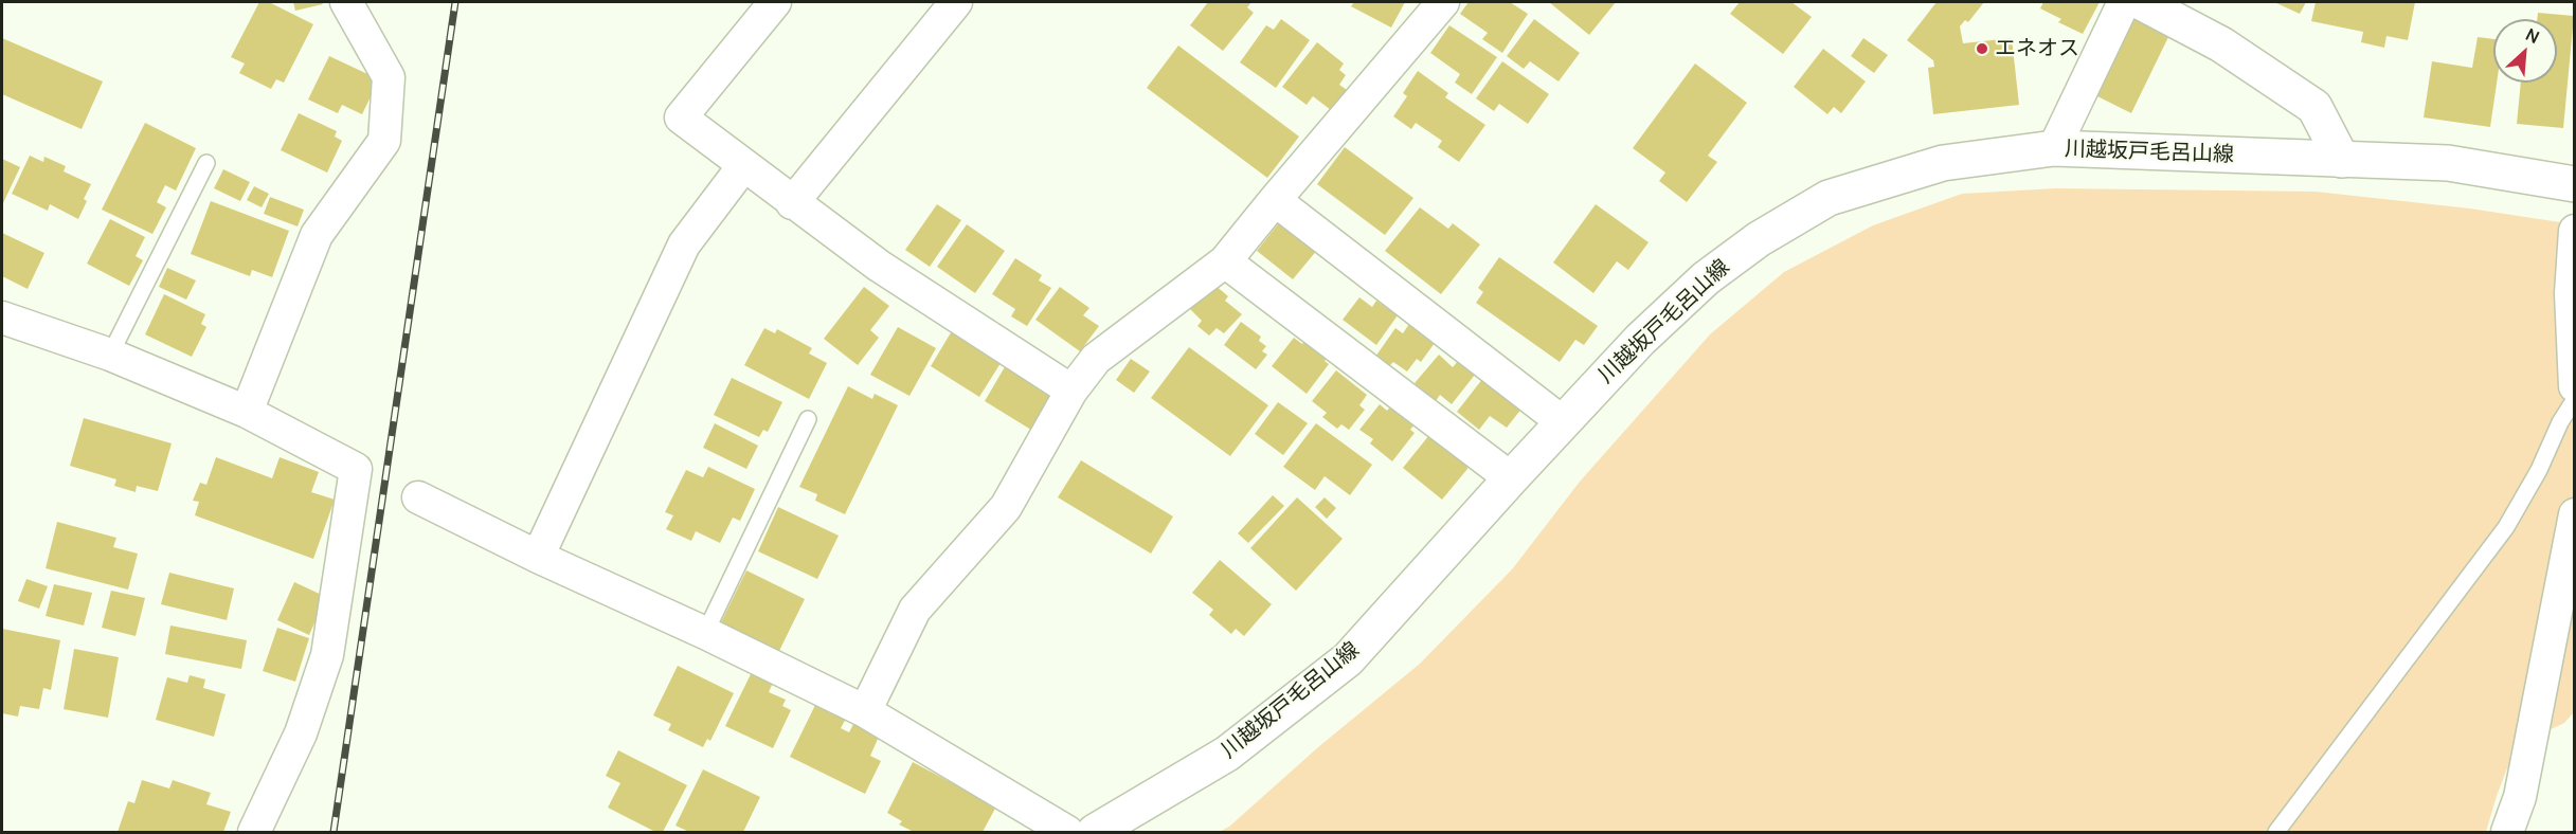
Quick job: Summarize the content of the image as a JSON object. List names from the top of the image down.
{
  "streets": {
    "main road": ["川越坂戸毛呂山線"]
  },
  "places": ["エネオス"],
  "north": "top right"
}
